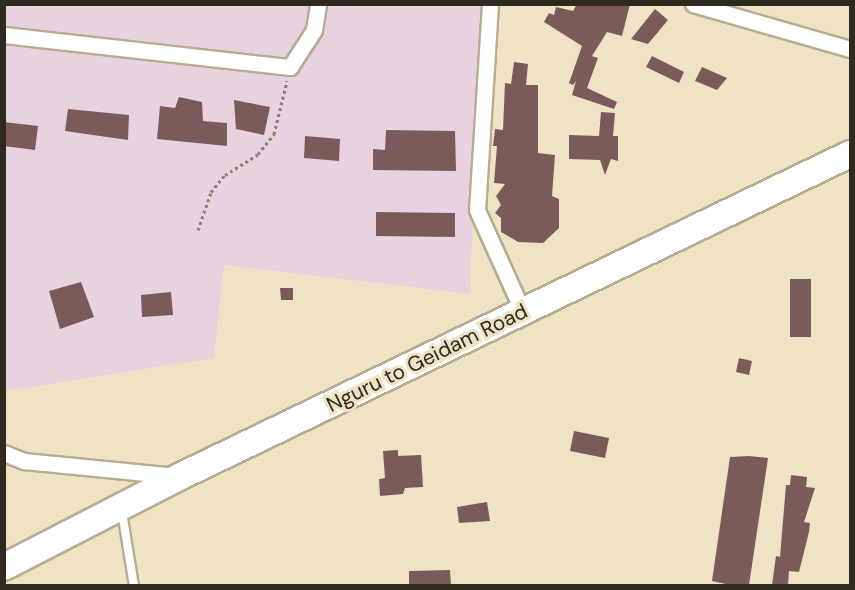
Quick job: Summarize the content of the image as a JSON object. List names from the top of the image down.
{
  "streets": {
    "main road": ["Nguru to Geidam Road"]
  }
}
